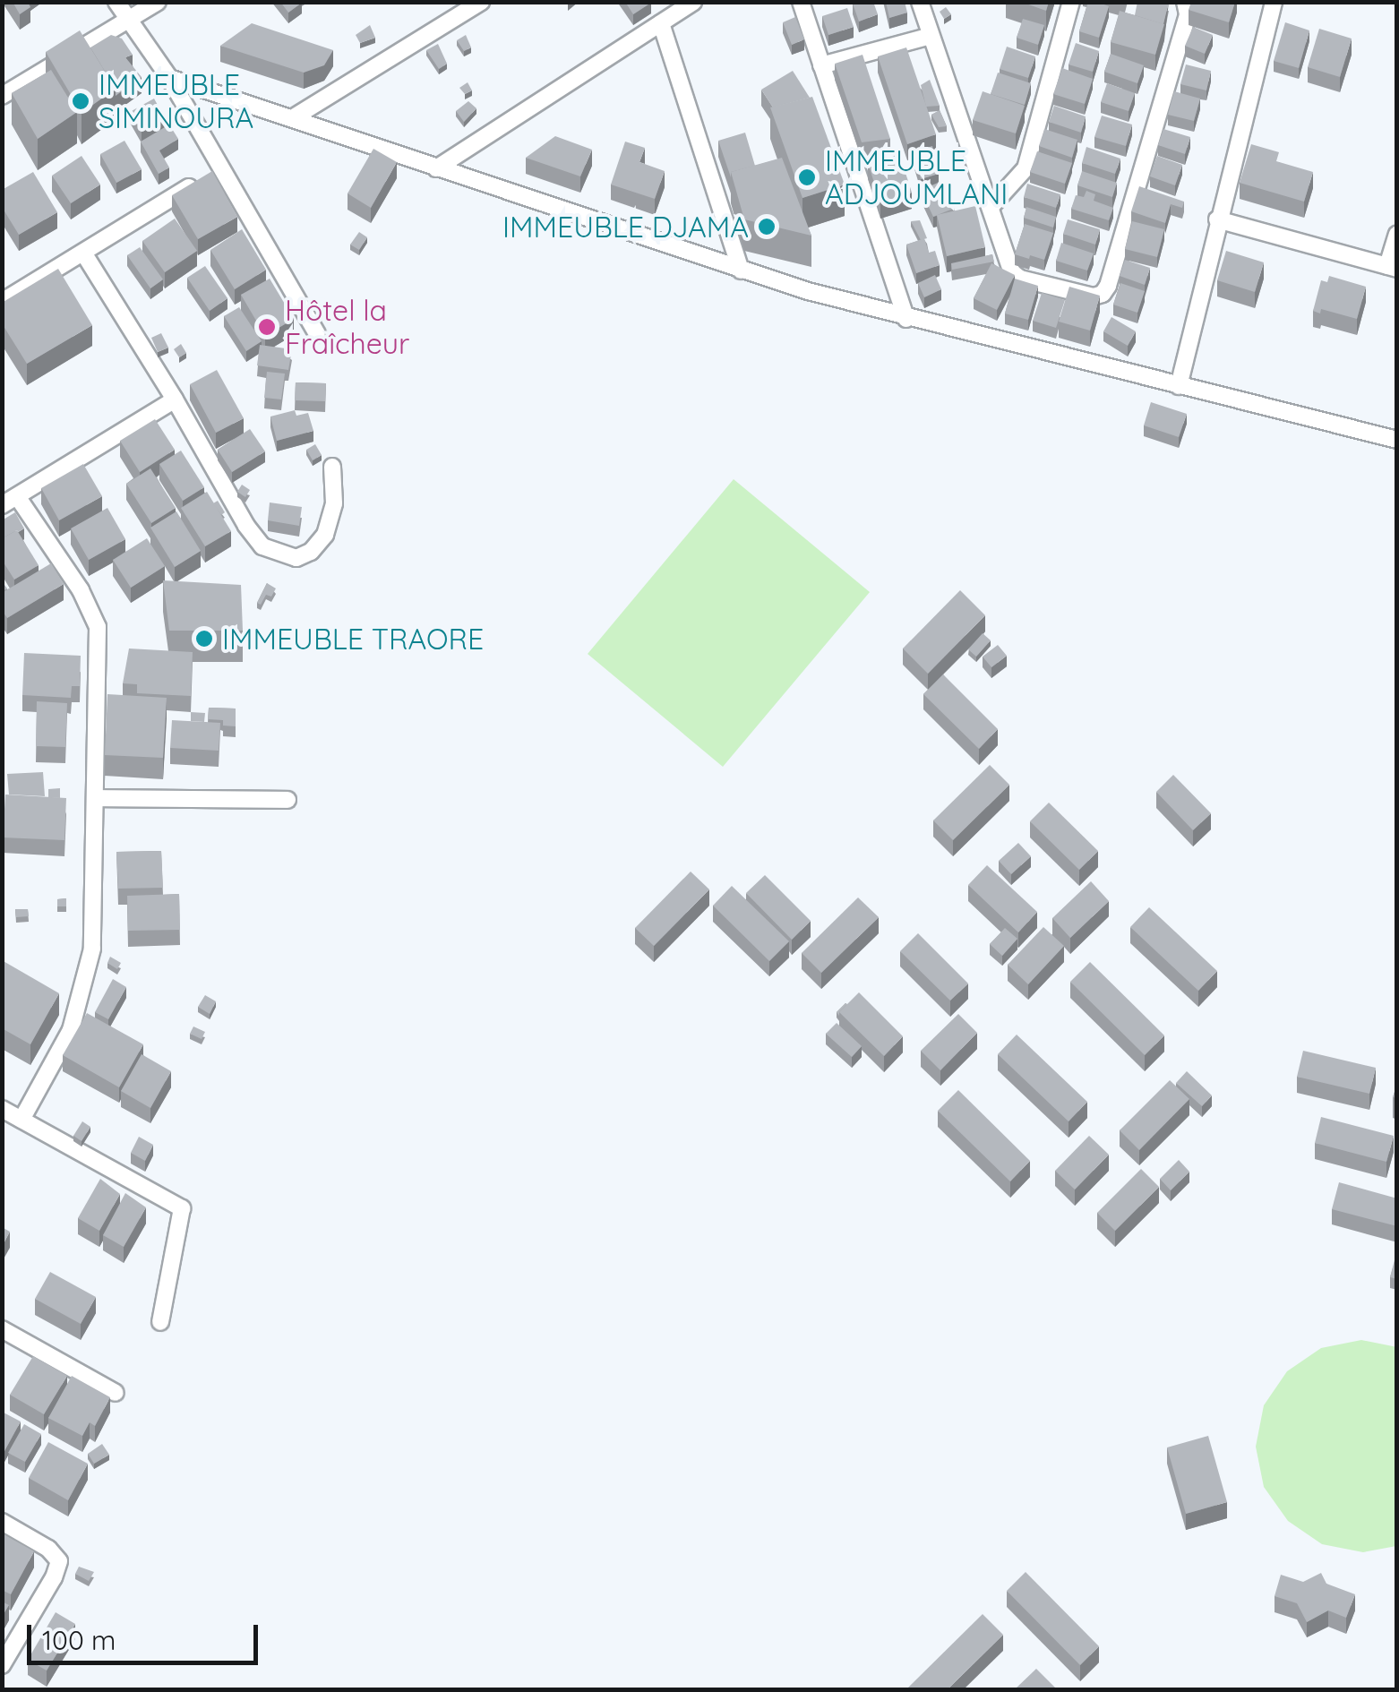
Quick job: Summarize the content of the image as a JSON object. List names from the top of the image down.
{
  "places": [
    "IMMEUBLE SIMINOURA",
    "IMMEUBLE ADJOUMLANI",
    "IMMEUBLE DJAMA",
    "Hôtel la Fraîcheur",
    "IMMEUBLE TRAORE"
  ],
  "scale_bar": "100 m"
}
